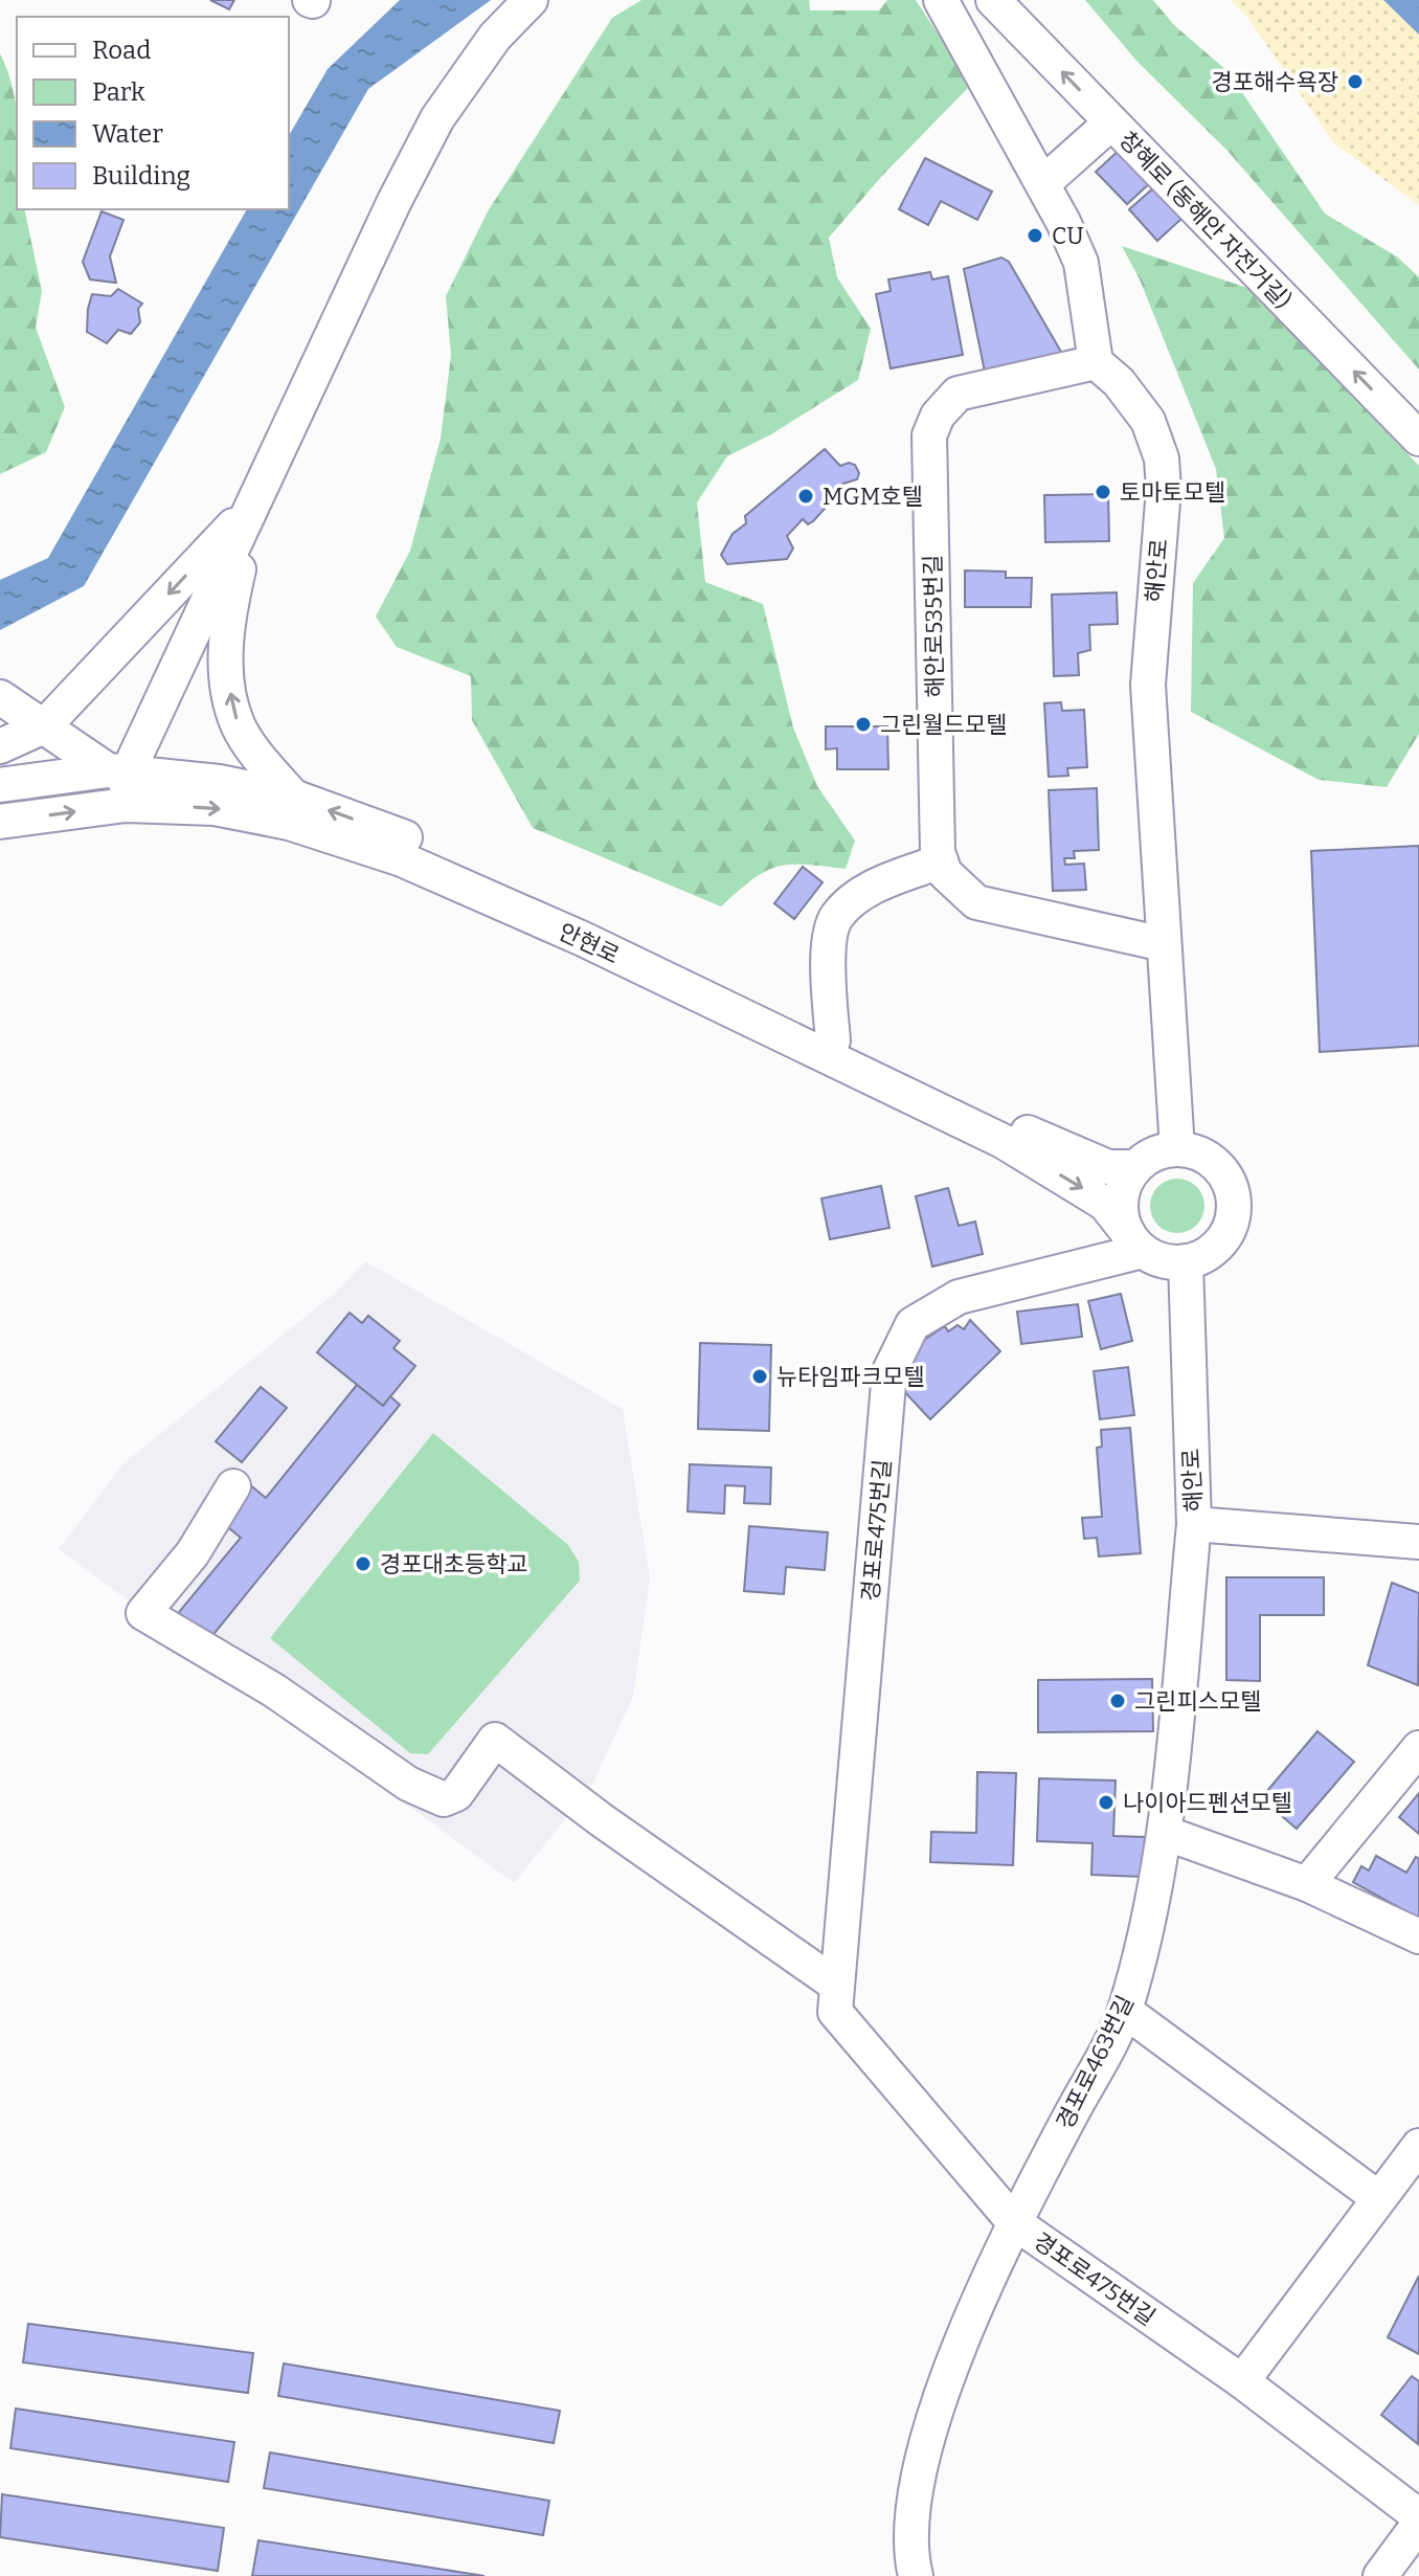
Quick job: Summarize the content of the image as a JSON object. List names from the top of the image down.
{
  "streets": {
    "street": [
      "창혜로 (동해안 자전거길)",
      "해안로",
      "해안로535번길",
      "안현로",
      "경포로475번길",
      "경포로463번길"
    ]
  },
  "crossings": [
    ["해안로", "해안로535번길"],
    ["해안로", "안현로"],
    ["해안로", "경포로475번길"],
    ["해안로", "경포로463번길"],
    ["안현로", "경포로475번길"],
    ["경포로475번길", "경포로463번길"]
  ],
  "one_way": ["창혜로 (동해안 자전거길)"],
  "places": [
    "경포해수욕장",
    "CU",
    "토마토모텔",
    "MGM호텔",
    "그린월드모텔",
    "뉴타임파크모텔",
    "경포대초등학교",
    "그린피스모텔",
    "나이아드펜션모텔"
  ],
  "legend": [
    "Road",
    "Park",
    "Water",
    "Building"
  ]
}
